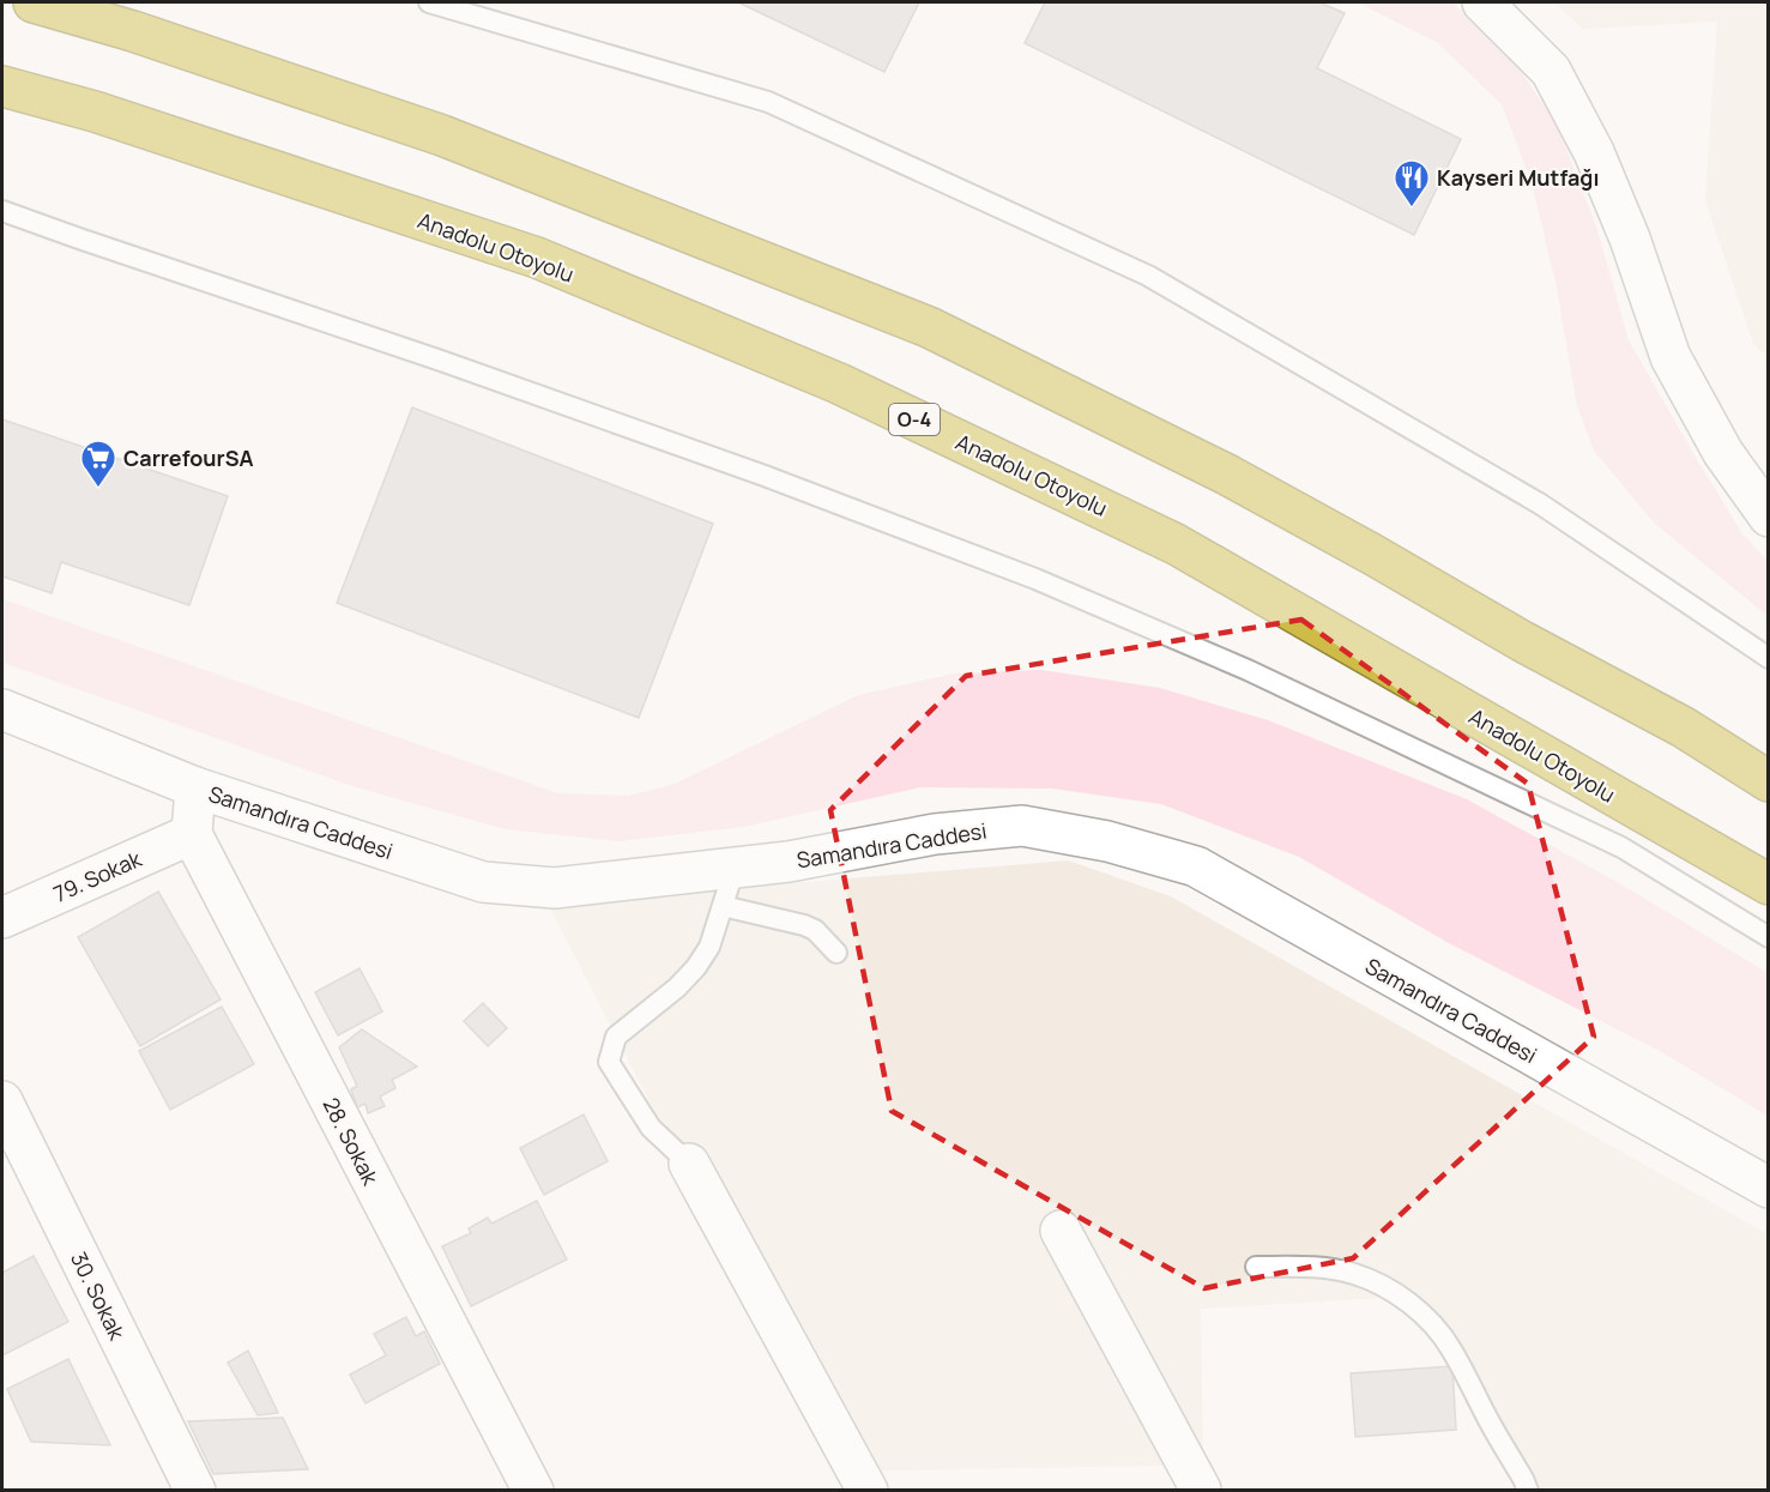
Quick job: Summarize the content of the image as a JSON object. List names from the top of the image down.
{
  "streets": {
    "highway": ["Anadolu Otoyolu", "O-4"],
    "main road": [
      "Samandıra Caddesi",
      "79. Sokak",
      "28. Sokak",
      "30. Sokak"
    ]
  },
  "crossings": [
    ["79. Sokak", "28. Sokak"]
  ],
  "places": {
    "restaurant": ["Kayseri Mutfağı"],
    "supermarket": ["CarrefourSA"]
  }
}
